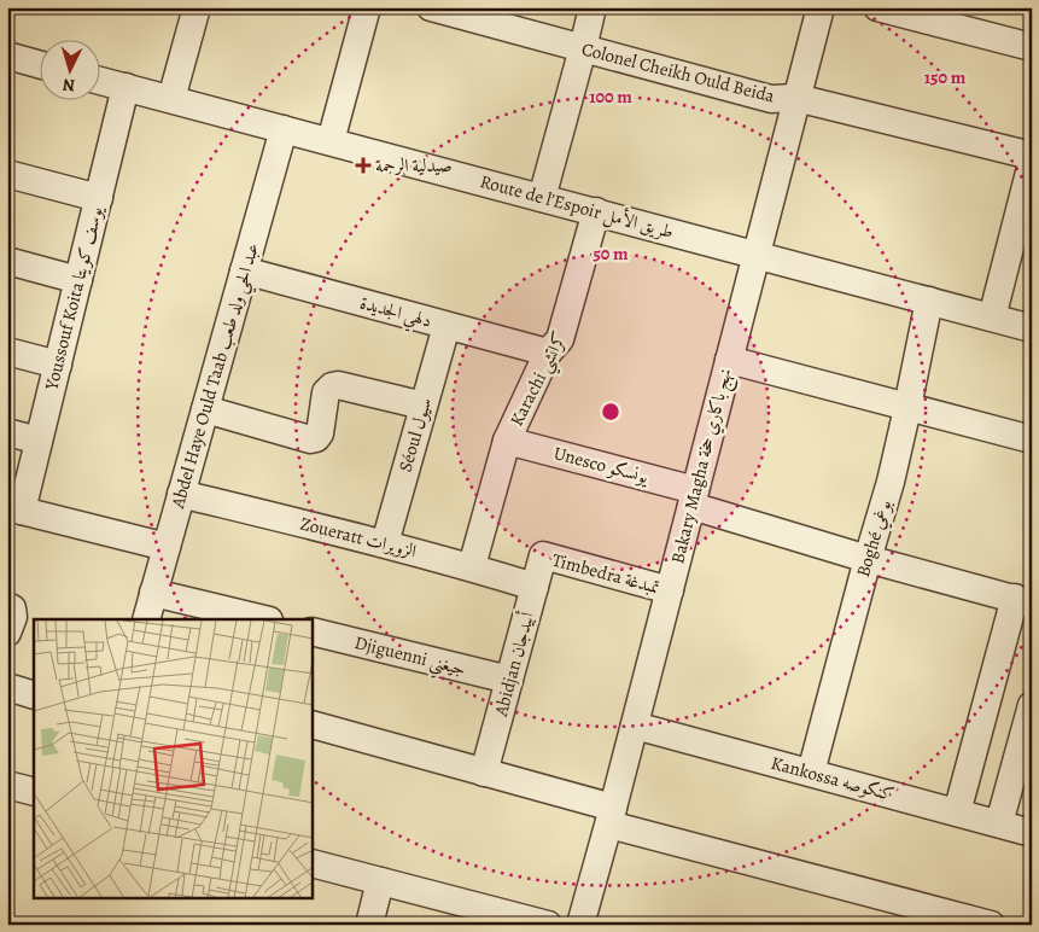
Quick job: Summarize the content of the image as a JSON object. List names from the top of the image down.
{
  "streets": {
    "street": [
      "Colonel Cheikh Ould Beida",
      "Route de l’Espoir طريق الأمل",
      "Youssouf Koita يوسف كويتا",
      "دلهي الجديدة",
      "Abdel Haye Ould Taab عبد الحي ولد طعب",
      "Karachi كراتشي",
      "Séoul سيول",
      "Unesco يونسكو",
      "Bakary Magha نهج باكاري حخة",
      "Zoueratt الزويرات",
      "Boghé بوغي",
      "Timbedra تمبدغة",
      "Djiguenni جيغني",
      "Abidjan أبيدجان",
      "Kankossa كنكوصه"
    ]
  },
  "crossings": [
    ["Colonel Cheikh Ould Beida", "Bakary Magha نهج باكاري حخة"],
    ["Route de l’Espoir طريق الأمل", "Youssouf Koita يوسف كويتا"],
    ["Route de l’Espoir طريق الأمل", "Abdel Haye Ould Taab عبد الحي ولد طعب"],
    ["Route de l’Espoir طريق الأمل", "Karachi كراتشي"],
    ["Route de l’Espoir طريق الأمل", "Bakary Magha نهج باكاري حخة"],
    ["Route de l’Espoir طريق الأمل", "Boghé بوغي"],
    ["دلهي الجديدة", "Abdel Haye Ould Taab عبد الحي ولد طعب"],
    ["دلهي الجديدة", "Karachi كراتشي"],
    ["دلهي الجديدة", "Séoul سيول"],
    ["Abdel Haye Ould Taab عبد الحي ولد طعب", "Zoueratt الزويرات"],
    ["Karachi كراتشي", "Unesco يونسكو"],
    ["Karachi كراتشي", "Zoueratt الزويرات"],
    ["Séoul سيول", "Zoueratt الزويرات"],
    ["Unesco يونسكو", "Bakary Magha نهج باكاري حخة"],
    ["Unesco يونسكو", "Boghé بوغي"],
    ["Bakary Magha نهج باكاري حخة", "Timbedra تمبدغة"],
    ["Bakary Magha نهج باكاري حخة", "Kankossa كنكوصه"],
    ["Zoueratt الزويرات", "Abidjan أبيدجان"],
    ["Boghé بوغي", "Kankossa كنكوصه"],
    ["Timbedra تمبدغة", "Abidjan أبيدجان"],
    ["Djiguenni جيغني", "Abidjan أبيدجان"]
  ],
  "places": {
    "health": ["صيدلية الرحمة"]
  },
  "north": "bottom",
  "rings": ["150 m", "100 m", "50 m"]
}
